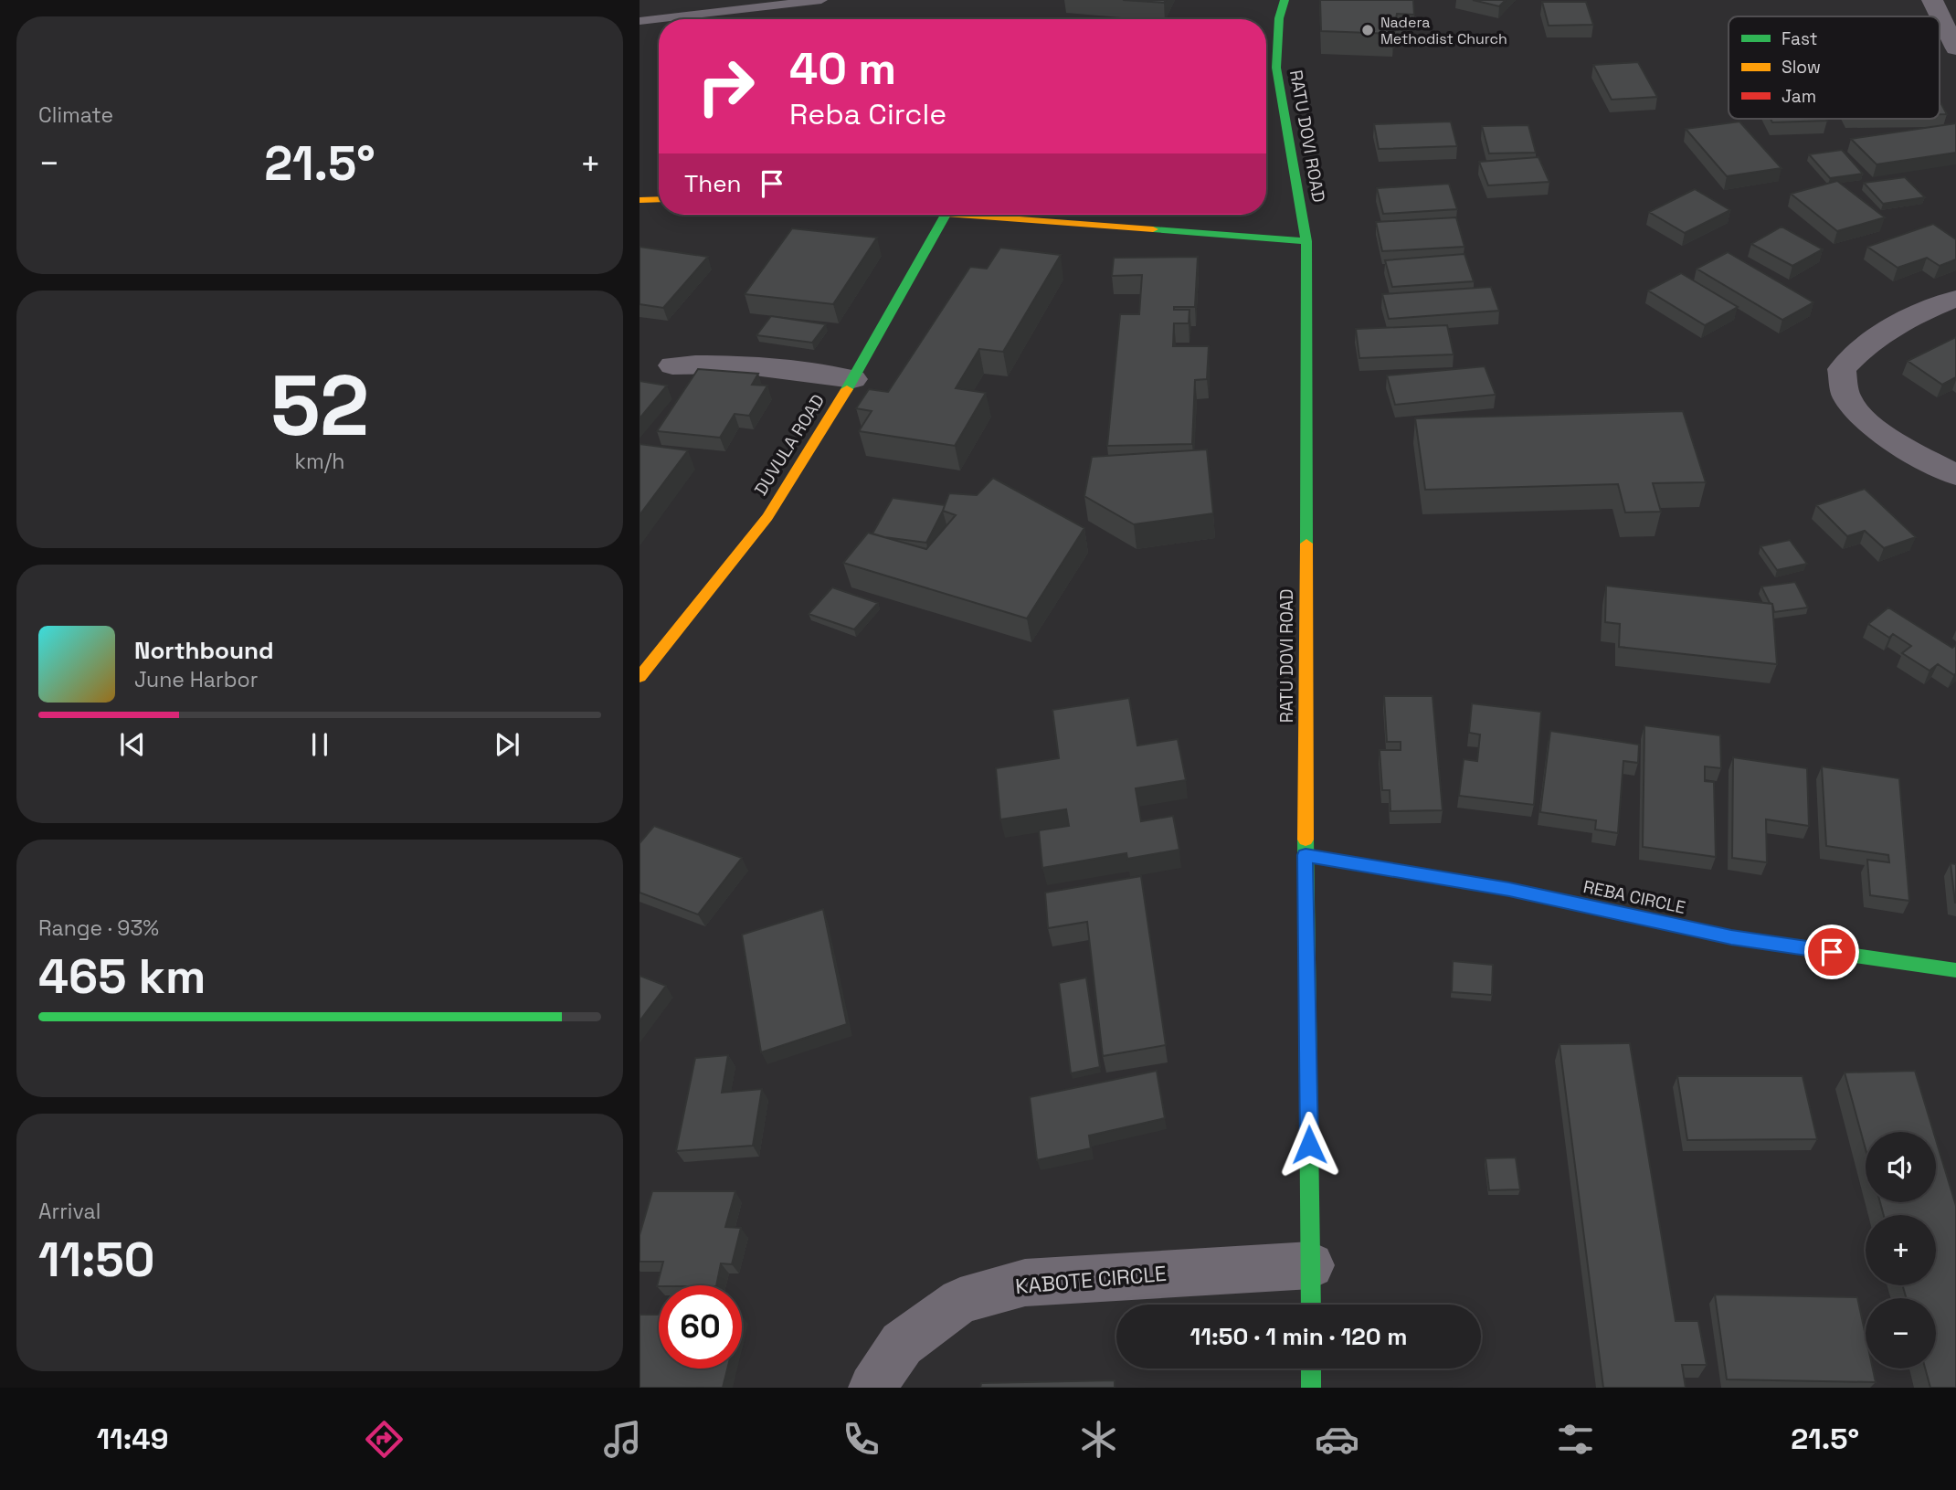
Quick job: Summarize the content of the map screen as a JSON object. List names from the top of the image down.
{
  "streets": {
    "main road": ["RATU DOVI ROAD", "DUVULA ROAD", "REBA CIRCLE"],
    "street": ["KABOTE CIRCLE"]
  },
  "crossings": [
    ["RATU DOVI ROAD", "REBA CIRCLE"],
    ["RATU DOVI ROAD", "KABOTE CIRCLE"]
  ],
  "places": ["Nadera Methodist Church"],
  "legend": ["Fast", "Slow", "Jam"],
  "page": {
    "tile": [
      "Climate",
      ["52", "km/h"],
      ["Range · 93%", "465 km"],
      ["Arrival", "11:50"]
    ],
    "turn": ["40 m", "Reba Circle"],
    "heat": ["−", "21.5°", "+"],
    "then": "Then",
    "song": ["Northbound", "June Harbor"],
    "map_buttons": ["+", "−"],
    "limit": "60",
    "trip": "11:50 · 1 min · 120 m",
    "tabs": ["11:49", "21.5°"]
  }
}
